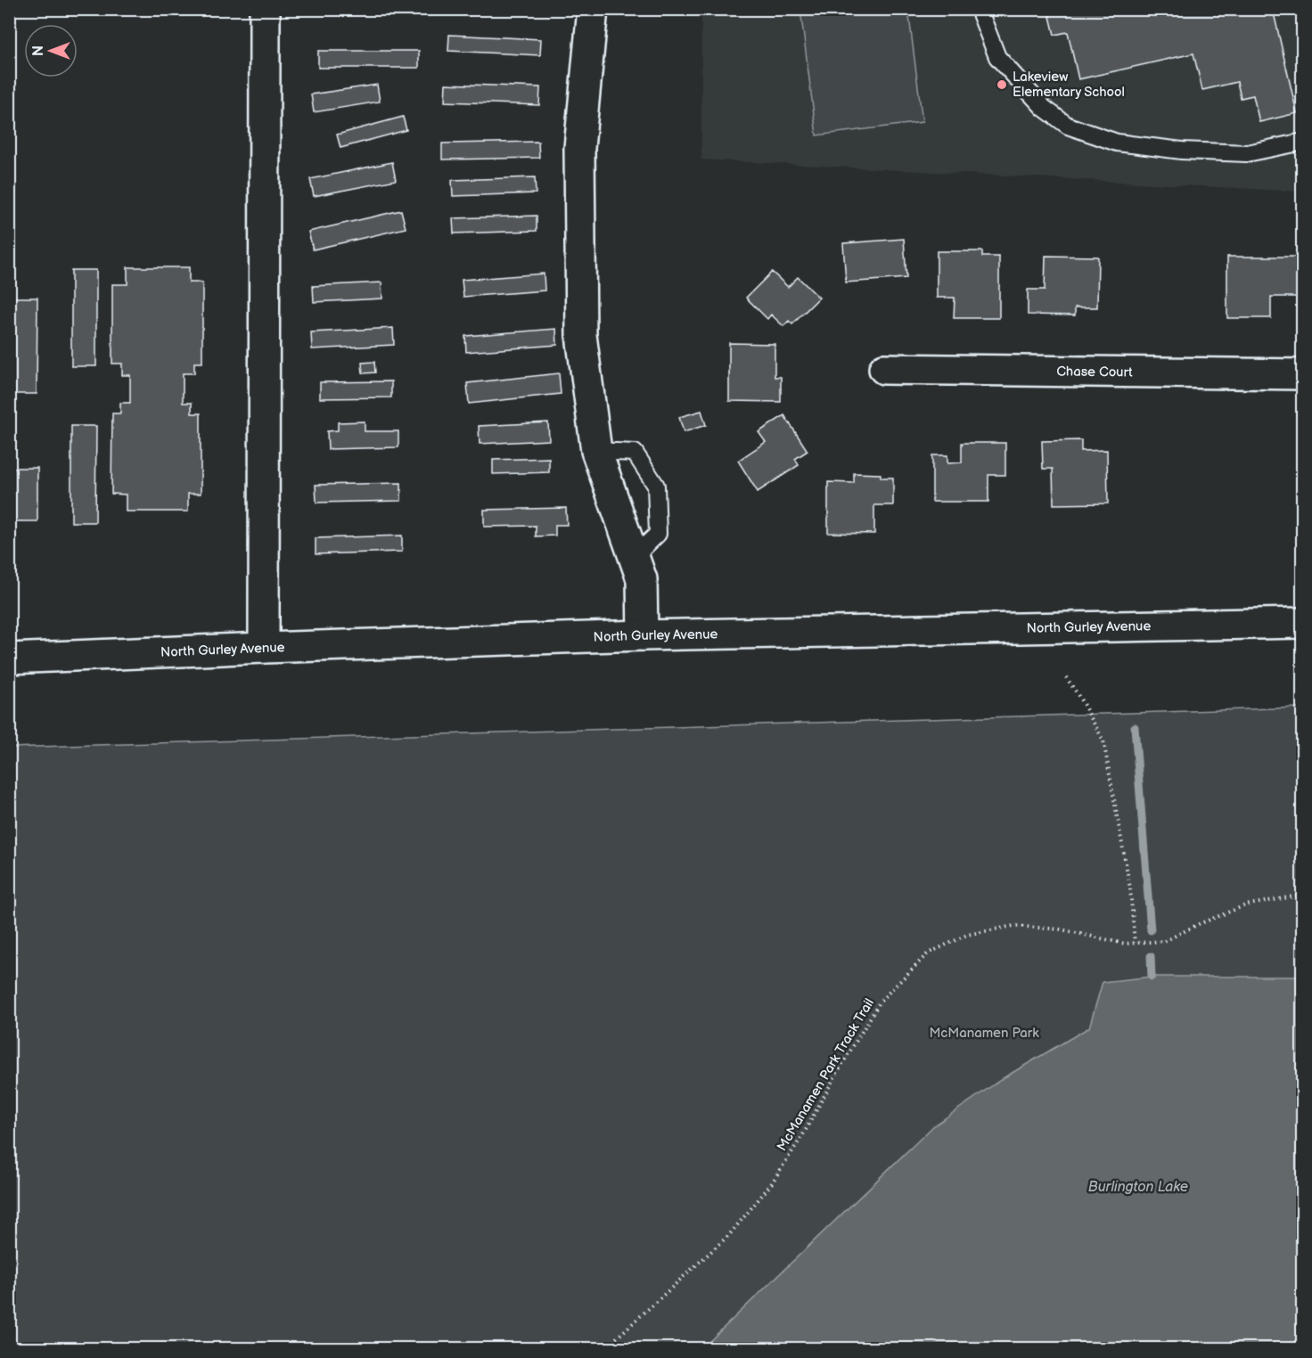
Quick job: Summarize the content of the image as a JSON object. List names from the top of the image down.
{
  "streets": {
    "street": ["Chase Court", "North Gurley Avenue"],
    "path": ["McManamen Park Track Trail"]
  },
  "water": ["Burlington Lake"],
  "parks": ["McManamen Park"],
  "places": ["Lakeview Elementary School"],
  "north": "left"
}
